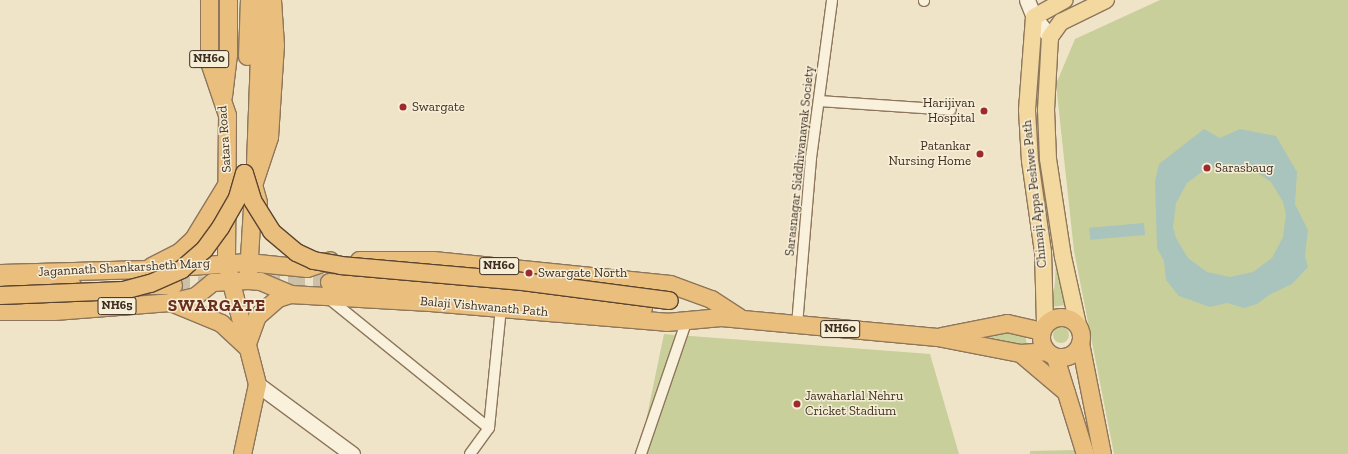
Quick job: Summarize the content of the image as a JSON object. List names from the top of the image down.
{
  "streets": {
    "highway": [
      "NH60",
      "Satara Road",
      "Jagannath Shankarsheth Marg",
      "NH65",
      "Balaji Vishwanath Path"
    ],
    "main road": ["Chimaji Appa Peshwe Path"],
    "street": ["Sarasnagar Siddhivanayak Society"]
  },
  "crossings": [
    ["NH60", "Satara Road"],
    ["NH60", "Jagannath Shankarsheth Marg"],
    ["NH60", "Balaji Vishwanath Path"],
    ["Satara Road", "Jagannath Shankarsheth Marg"],
    ["Satara Road", "Balaji Vishwanath Path"],
    ["Sarasnagar Siddhivanayak Society", "Balaji Vishwanath Path"],
    ["Chimaji Appa Peshwe Path", "Balaji Vishwanath Path"],
    ["Jagannath Shankarsheth Marg", "Balaji Vishwanath Path"]
  ],
  "districts": ["SWARGATE"],
  "places": [
    "Swargate",
    "Harijivan Hospital",
    "Patankar Nursing Home",
    "Sarasbaug",
    "Swargate North",
    "Jawaharlal Nehru Cricket Stadium"
  ]
}
